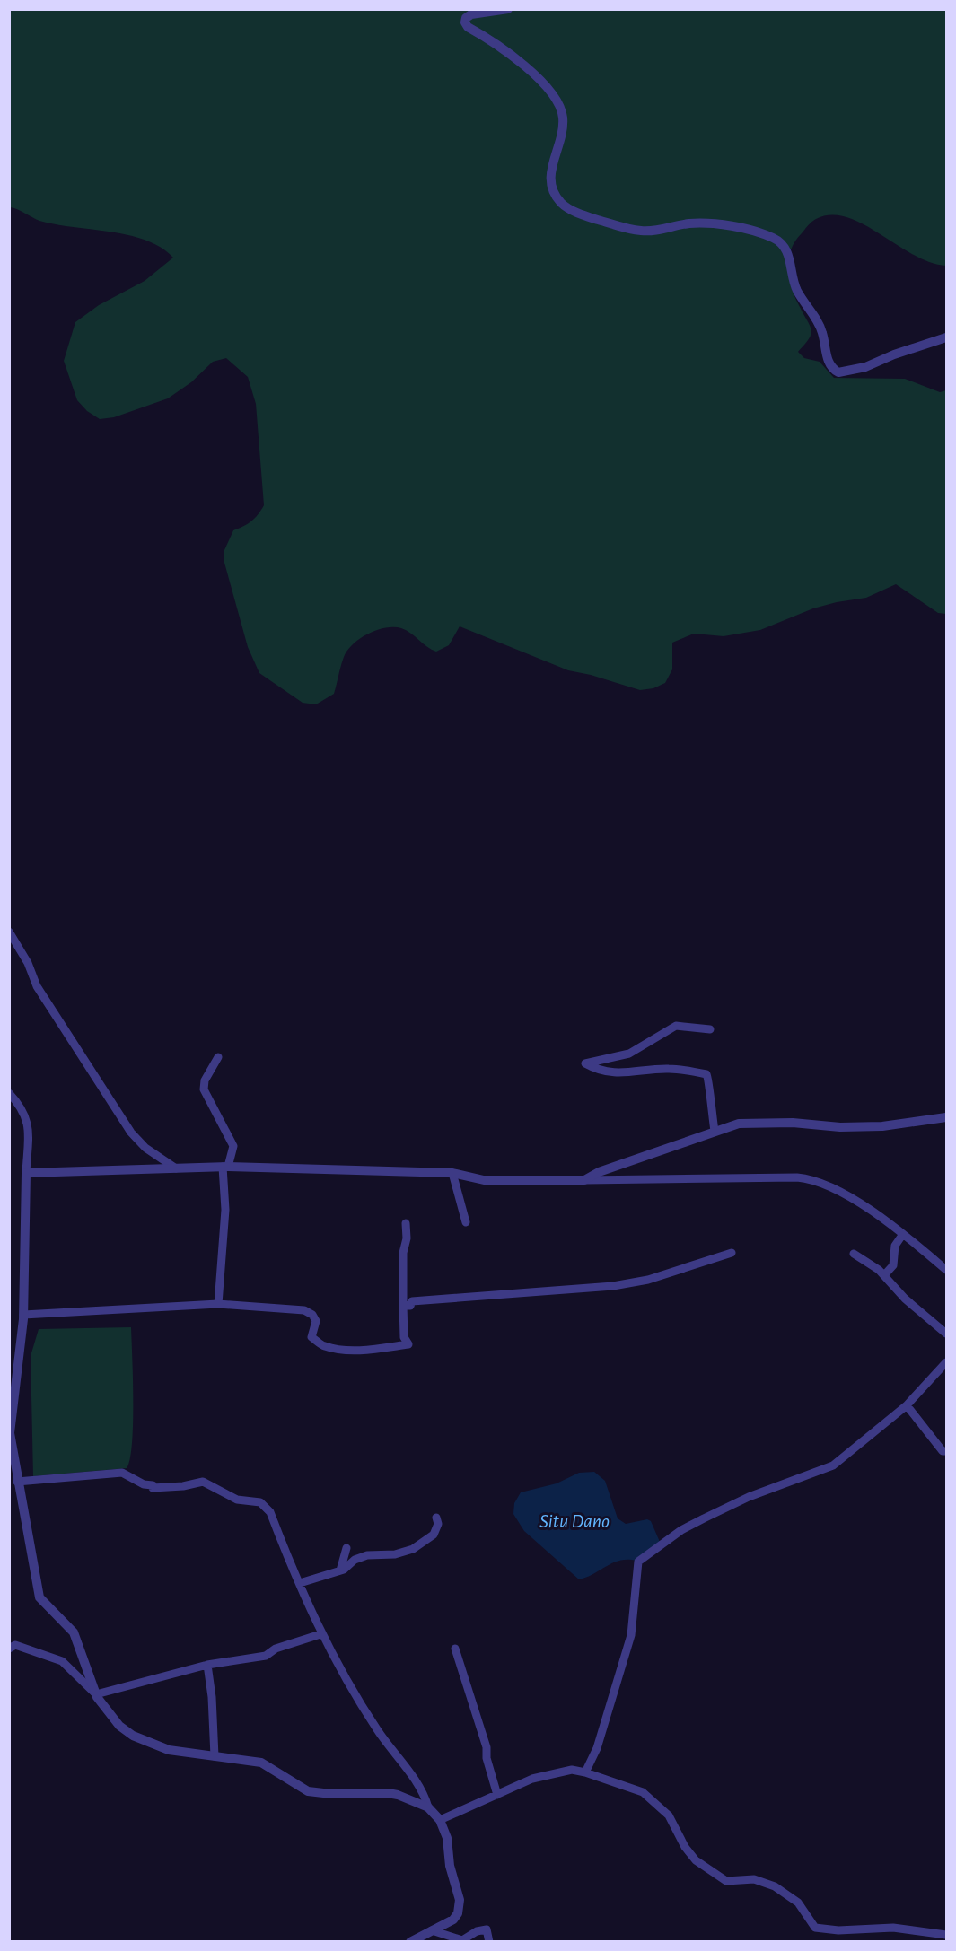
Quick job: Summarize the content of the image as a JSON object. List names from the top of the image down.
{
  "water": ["Situ Dano"]
}
